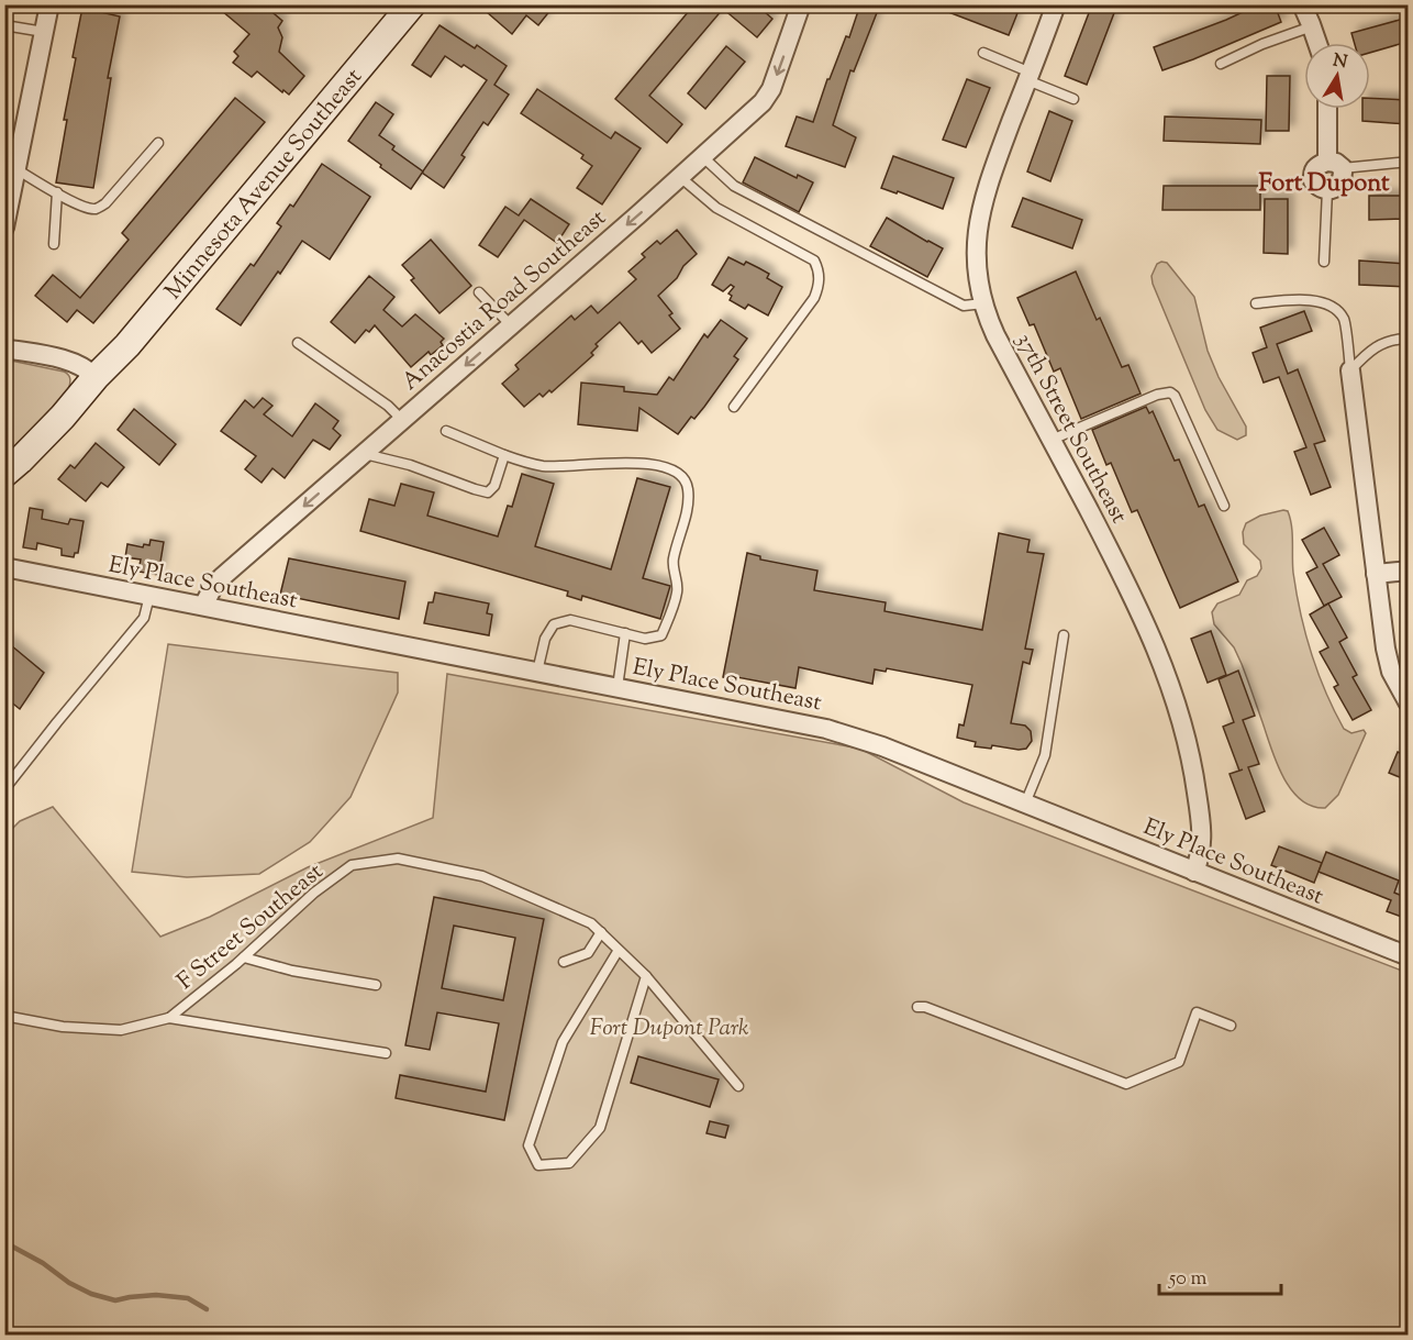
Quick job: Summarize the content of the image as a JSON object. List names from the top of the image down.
{
  "streets": {
    "main road": ["Minnesota Avenue Southeast"],
    "street": ["Anacostia Road Southeast", "37th Street Southeast", "Ely Place Southeast"],
    "lane": ["F Street Southeast"]
  },
  "crossings": [
    ["Anacostia Road Southeast", "Ely Place Southeast"],
    ["37th Street Southeast", "Ely Place Southeast"]
  ],
  "one_way": ["Anacostia Road Southeast"],
  "districts": ["Fort Dupont"],
  "parks": ["Fort Dupont Park"],
  "scale_bar": "50 m",
  "north": "top"
}
